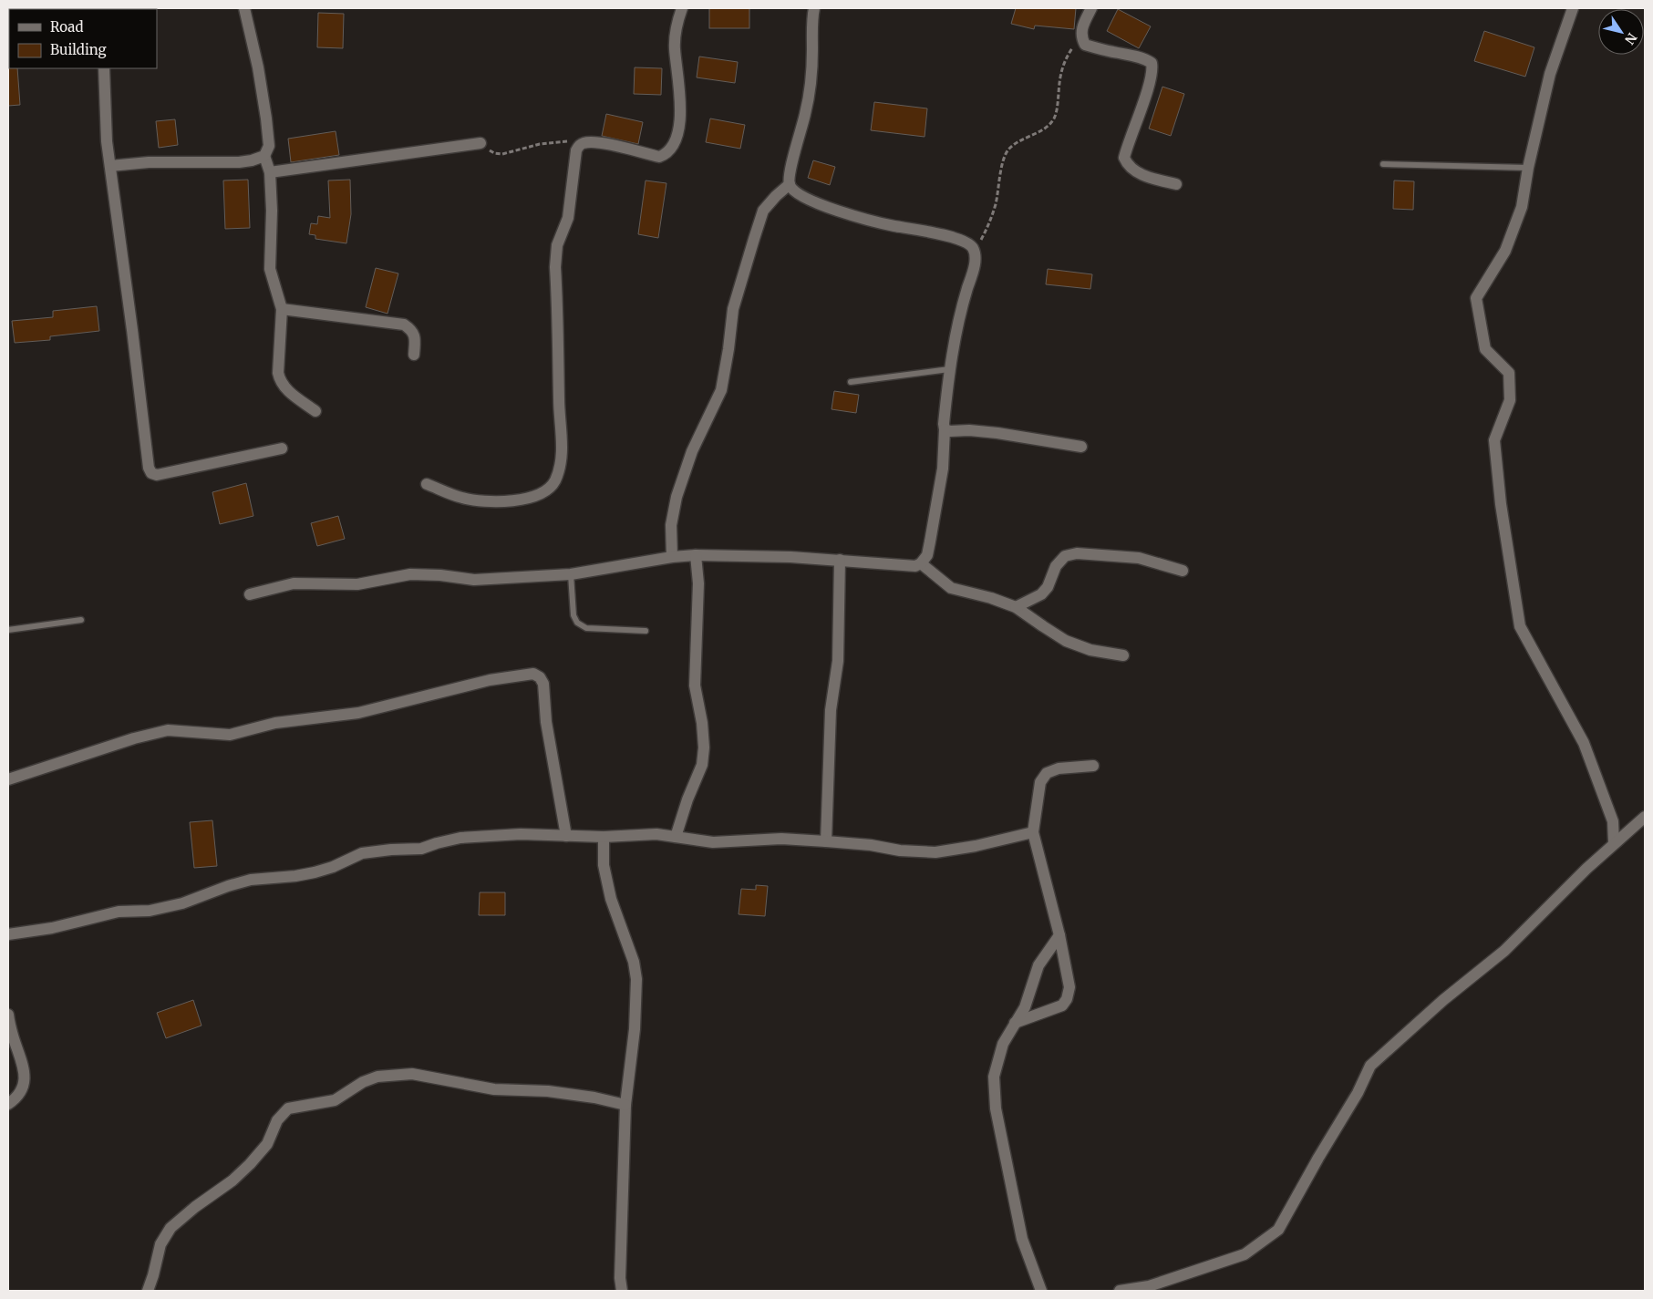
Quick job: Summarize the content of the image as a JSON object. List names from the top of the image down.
{
  "legend": ["Road", "Building"],
  "north": "bottom right"
}
